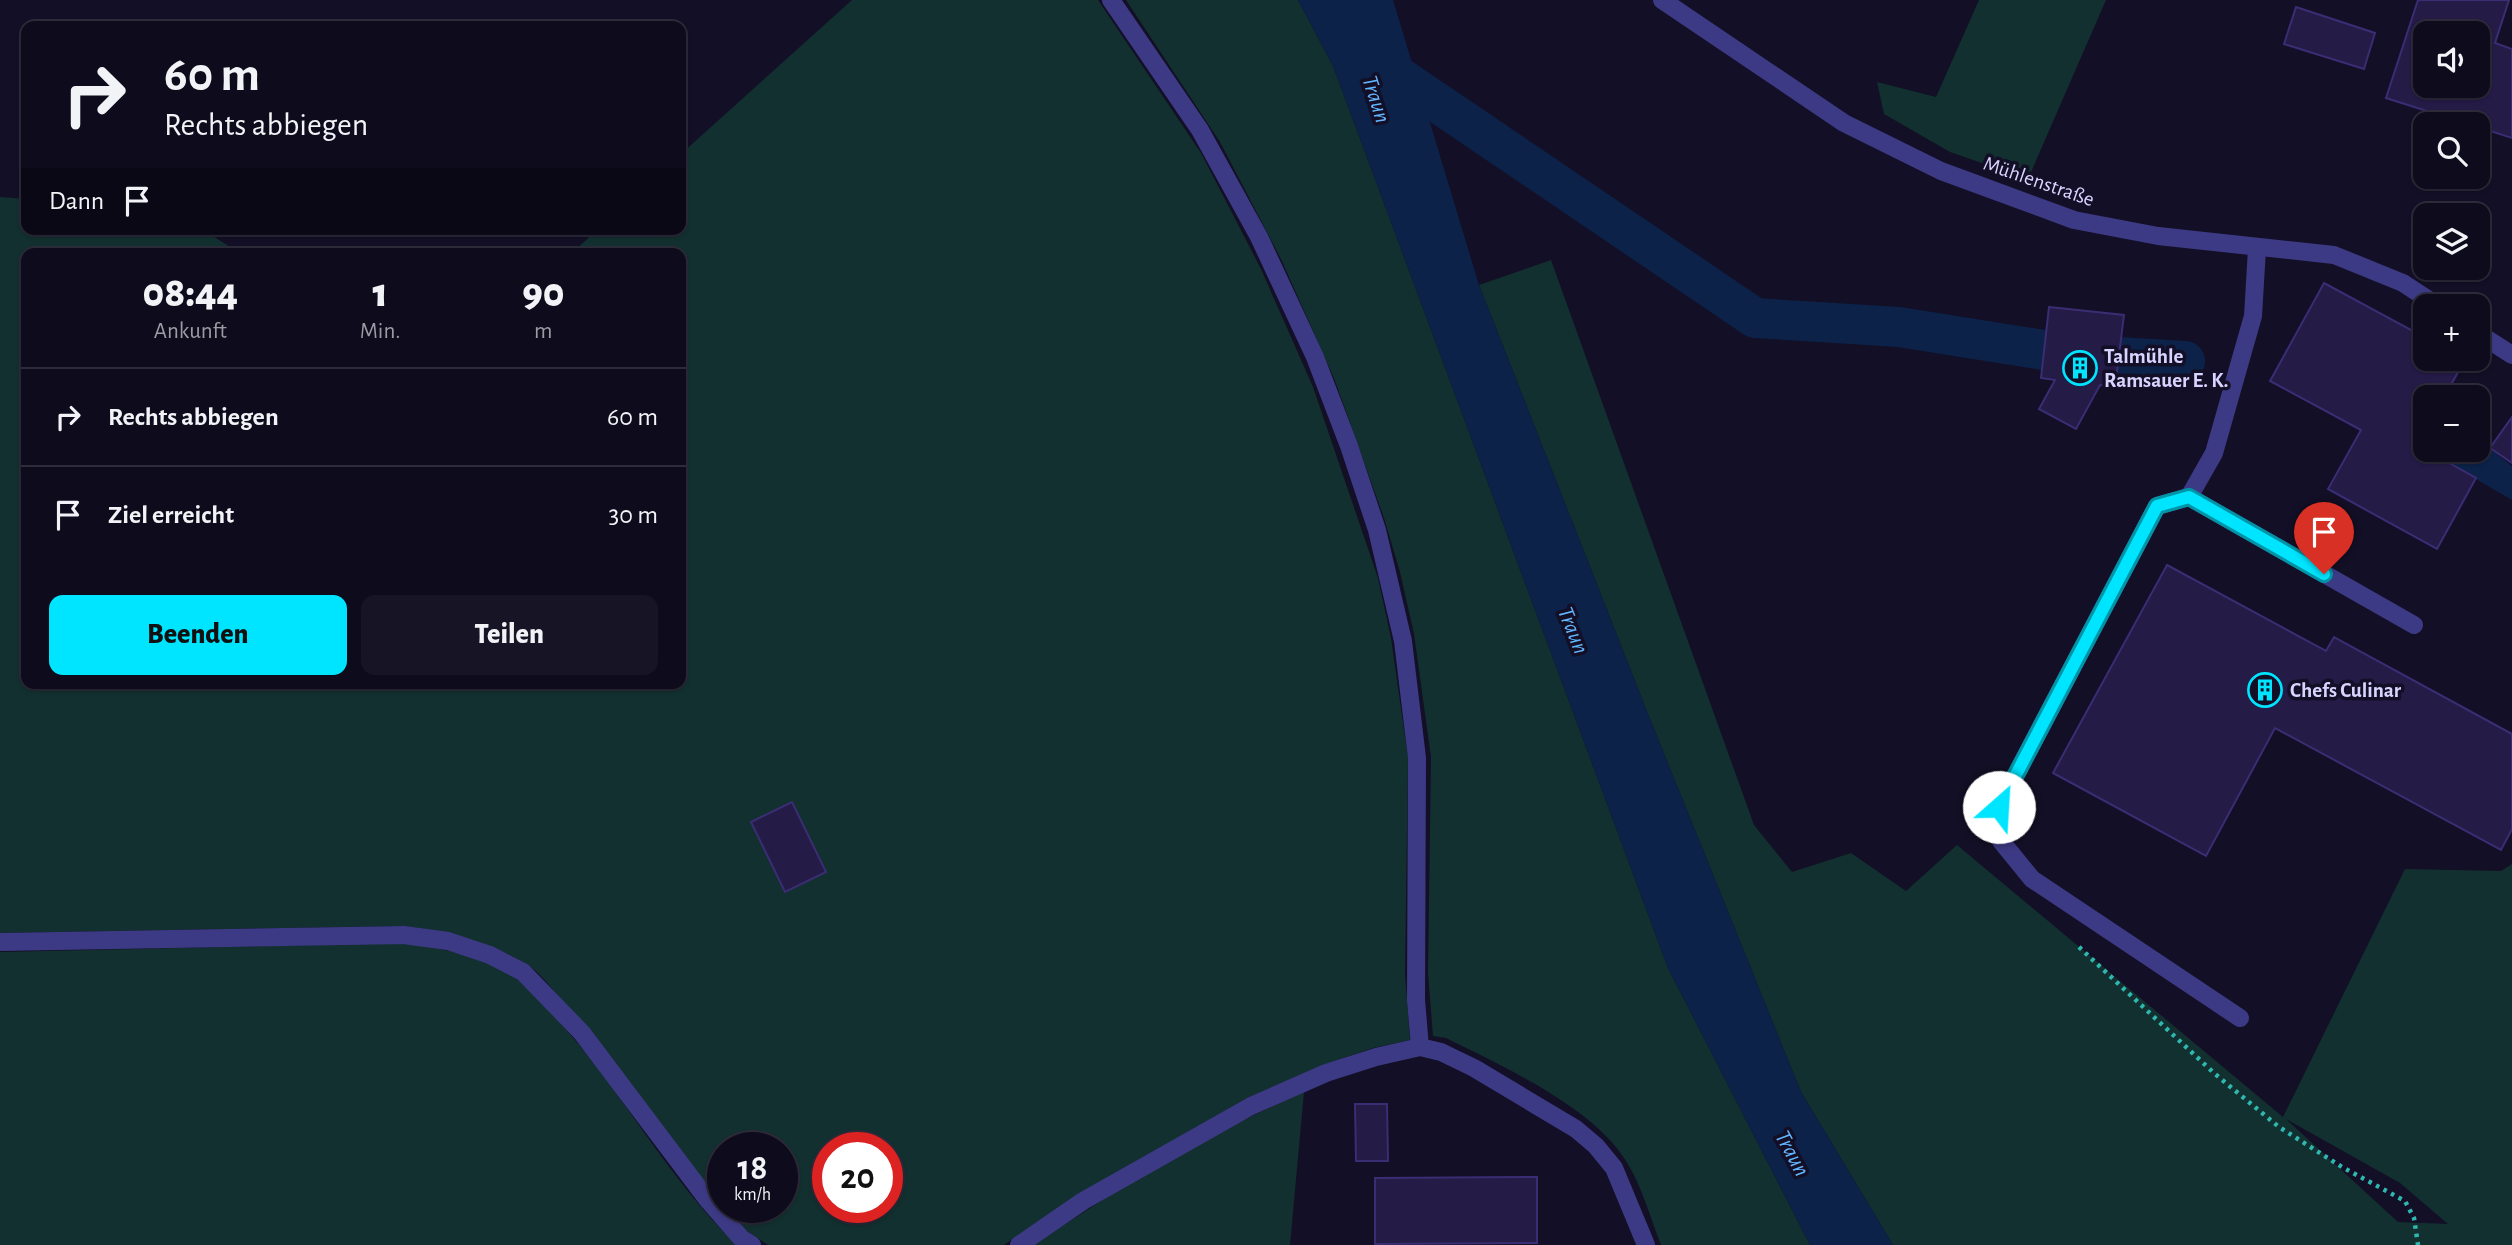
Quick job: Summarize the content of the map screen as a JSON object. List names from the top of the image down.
{
  "streets": {
    "street": ["Mühlenstraße"]
  },
  "water": ["Traun"],
  "places": {
    "building": ["Talmühle Ramsauer E. K.", "Chefs Culinar"]
  },
  "page": {
    "map_buttons": ["+", "−"],
    "turn": ["60 m", "Rechts abbiegen"],
    "then": "Dann",
    "eta": [
      "08:44",
      "Ankunft",
      "1",
      "Min.",
      "90",
      "m"
    ],
    "list": [
      {
        "name": "Rechts abbiegen",
        "value": "60 m"
      },
      {
        "name": "Ziel erreicht",
        "value": "30 m"
      }
    ],
    "buttons": ["Beenden", "Teilen"],
    "speed": "18 km/h",
    "limit": "20"
  }
}
